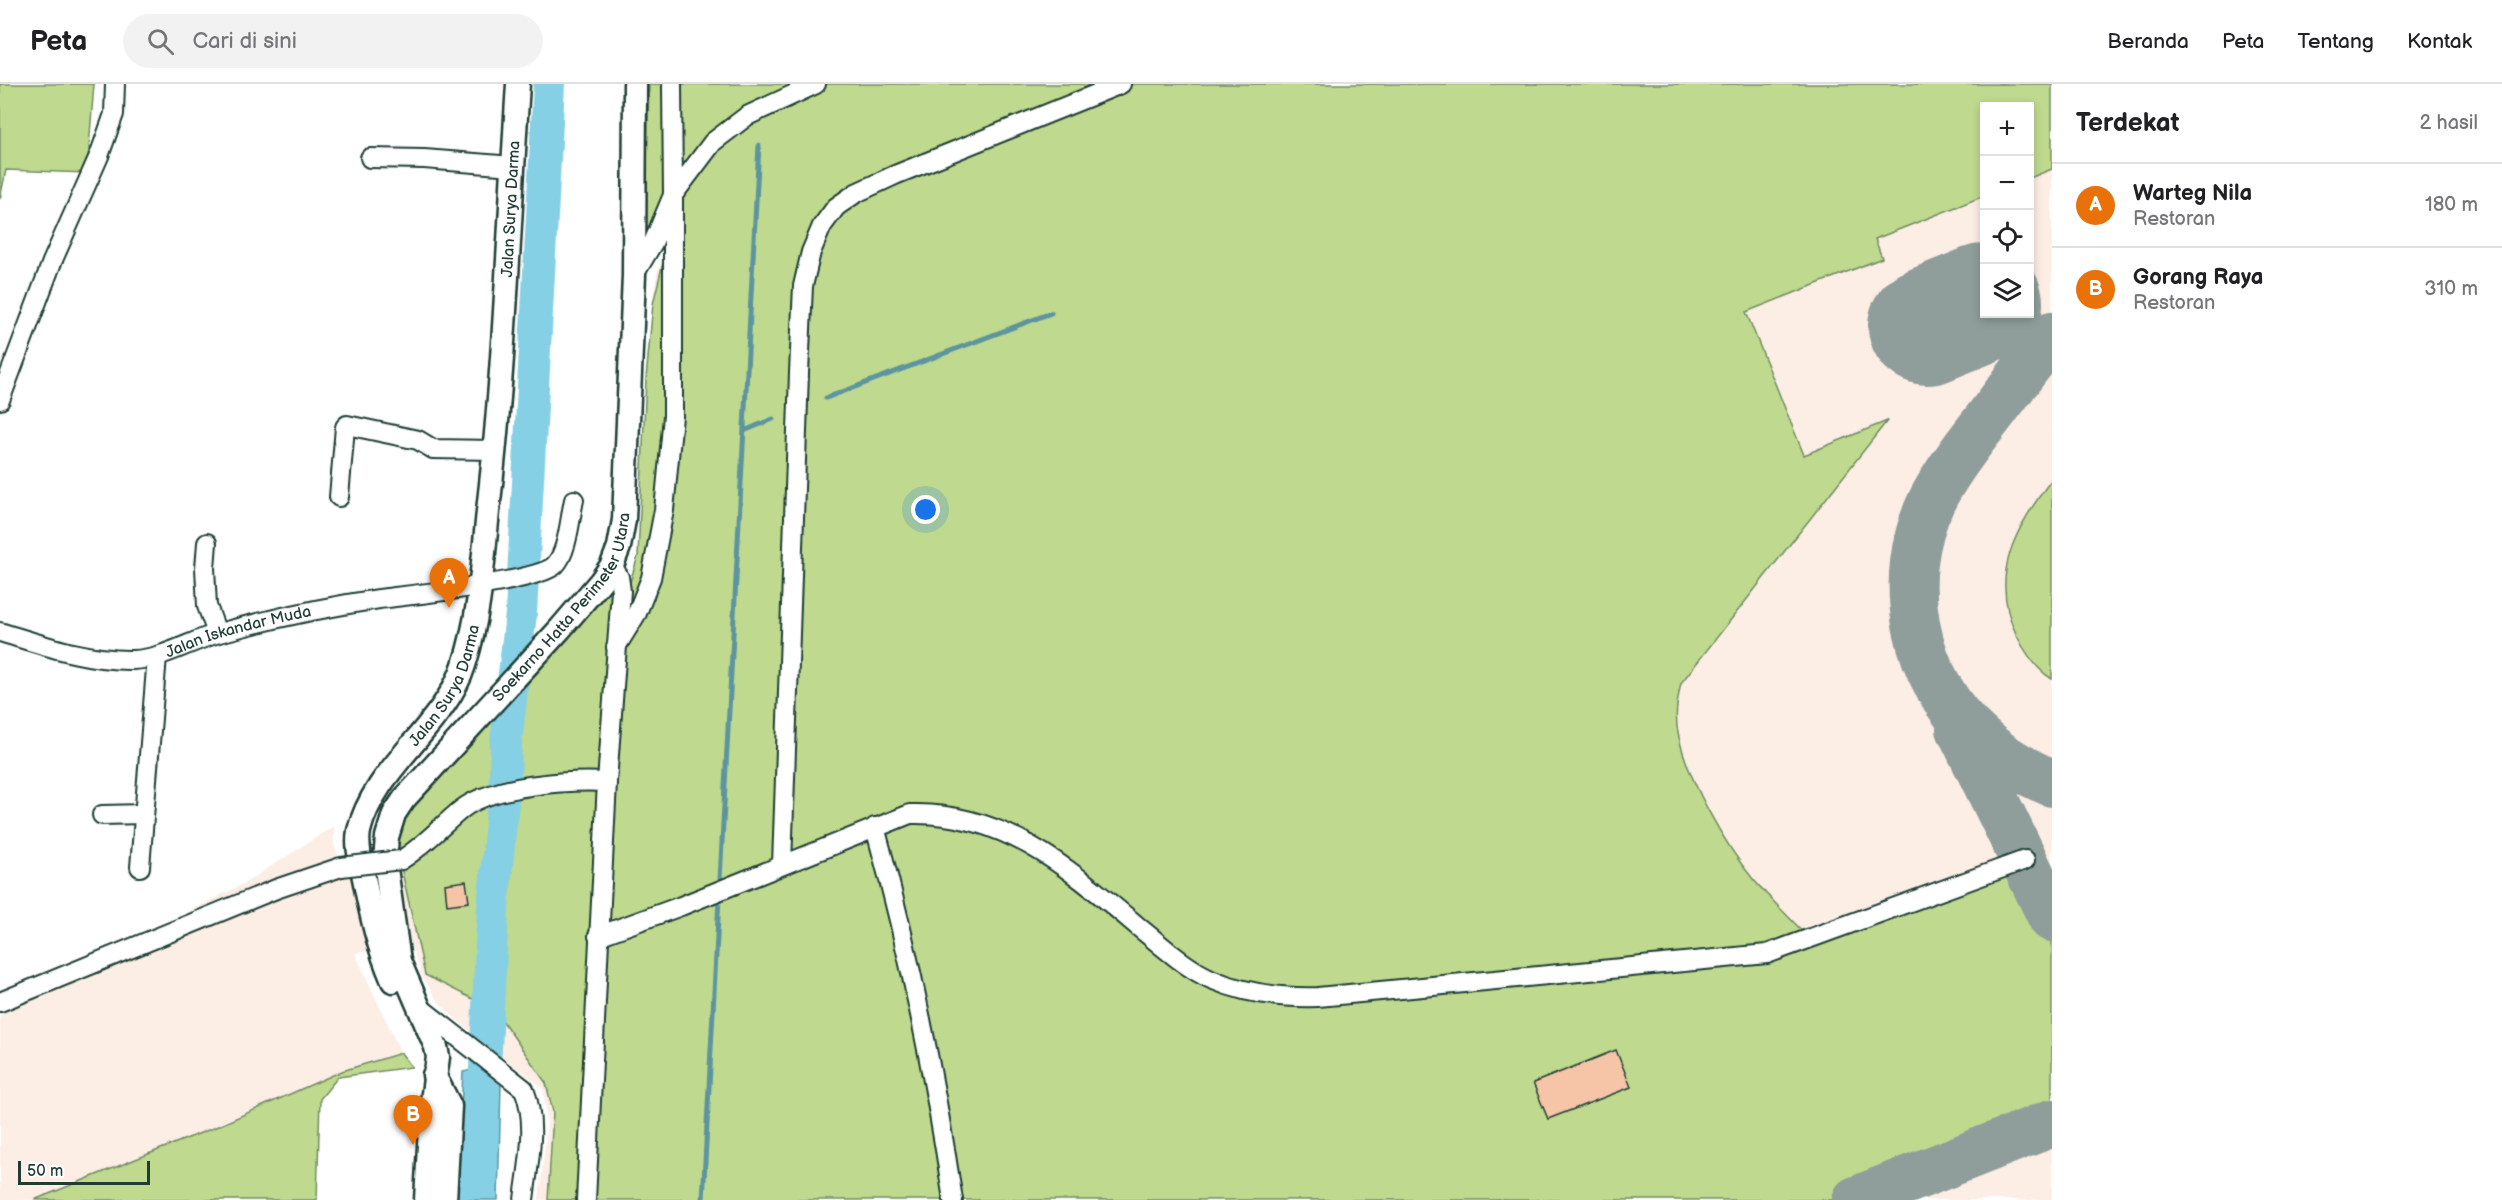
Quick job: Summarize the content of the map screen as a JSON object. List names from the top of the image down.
{
  "streets": {
    "main road": ["Jalan Surya Darma", "Soekarno Hatta Perimeter Utara"],
    "street": ["Jalan Iskandar Muda"]
  },
  "crossings": [
    ["Jalan Surya Darma", "Soekarno Hatta Perimeter Utara"],
    ["Jalan Surya Darma", "Jalan Iskandar Muda"]
  ],
  "scale_bar": "50 m",
  "page": {
    "header": "Peta",
    "search": "Cari di sini",
    "nav": [
      "Beranda",
      "Peta",
      "Tentang",
      "Kontak"
    ],
    "heading": ["Terdekat", "2 hasil"],
    "map_buttons": ["+", "−"],
    "list": [
      {
        "mark": "A",
        "name": "Warteg Nila",
        "note": "Restoran",
        "value": "180 m"
      },
      {
        "mark": "B",
        "name": "Gorang Raya",
        "note": "Restoran",
        "value": "310 m"
      }
    ],
    "pins": ["A", "B"],
    "scale": "50 m"
  }
}
